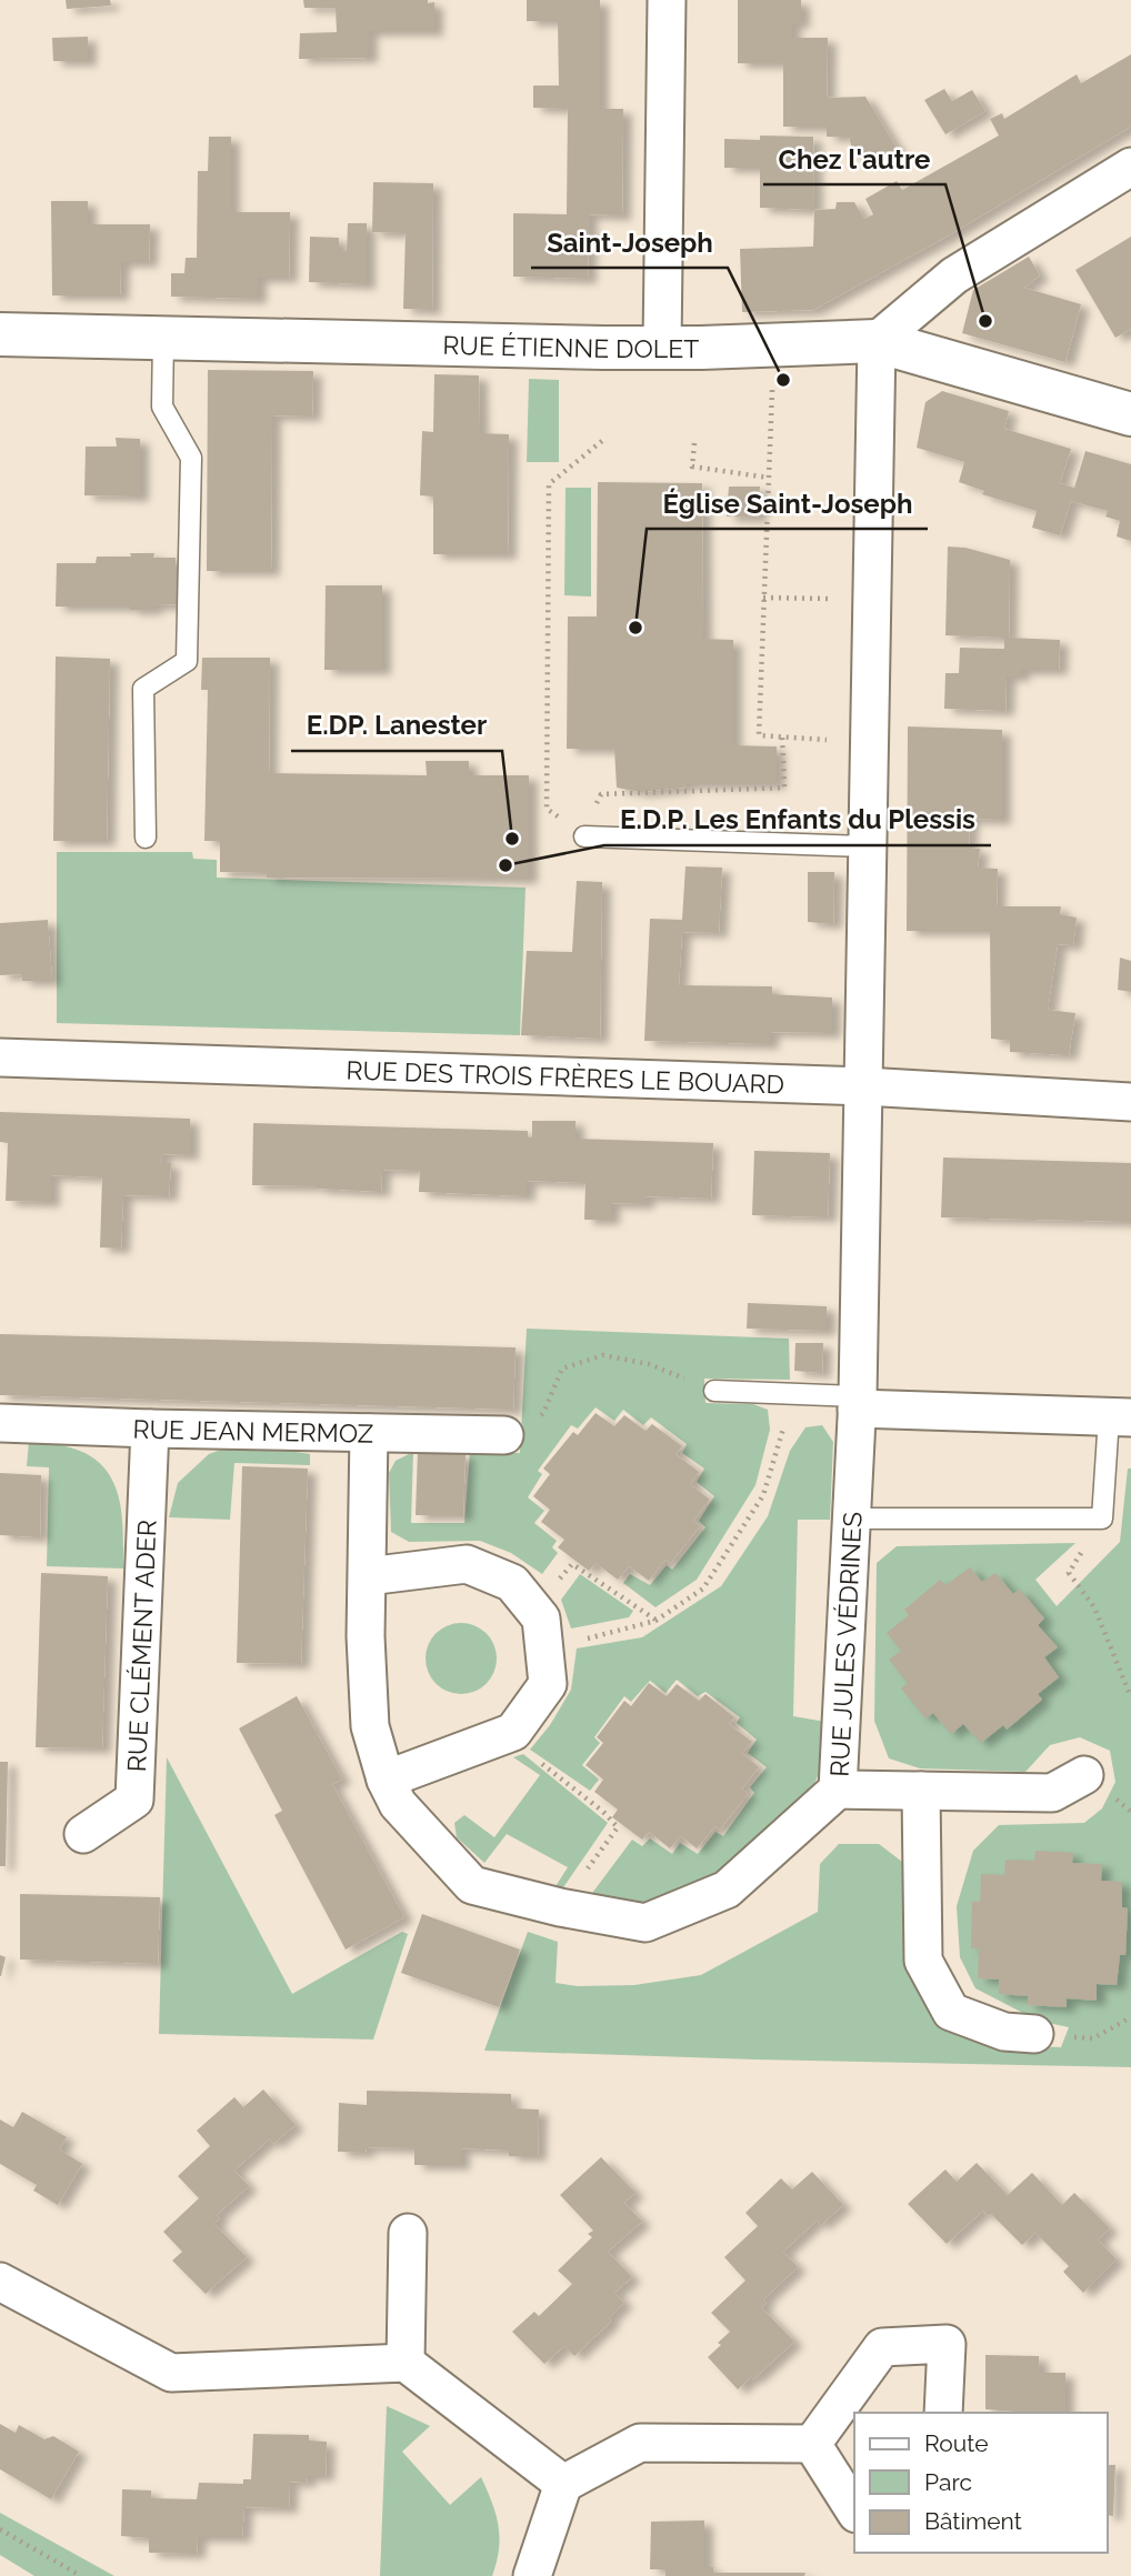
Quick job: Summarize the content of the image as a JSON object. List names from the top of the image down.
{
  "streets": {
    "street": [
      "RUE ÉTIENNE DOLET",
      "RUE DES TROIS FRÈRES LE BOUARD",
      "RUE JEAN MERMOZ",
      "RUE JULES VÉDRINES",
      "RUE CLÉMENT ADER"
    ]
  },
  "crossings": [
    ["RUE ÉTIENNE DOLET", "RUE JULES VÉDRINES"],
    ["RUE DES TROIS FRÈRES LE BOUARD", "RUE JULES VÉDRINES"],
    ["RUE JEAN MERMOZ", "RUE JULES VÉDRINES"],
    ["RUE JEAN MERMOZ", "RUE CLÉMENT ADER"]
  ],
  "places": [
    "Chez l'autre",
    "Saint-Joseph",
    "Église Saint-Joseph",
    "E.DP. Lanester",
    "E.D.P. Les Enfants du Plessis"
  ],
  "legend": ["Route", "Parc", "Bâtiment"]
}
